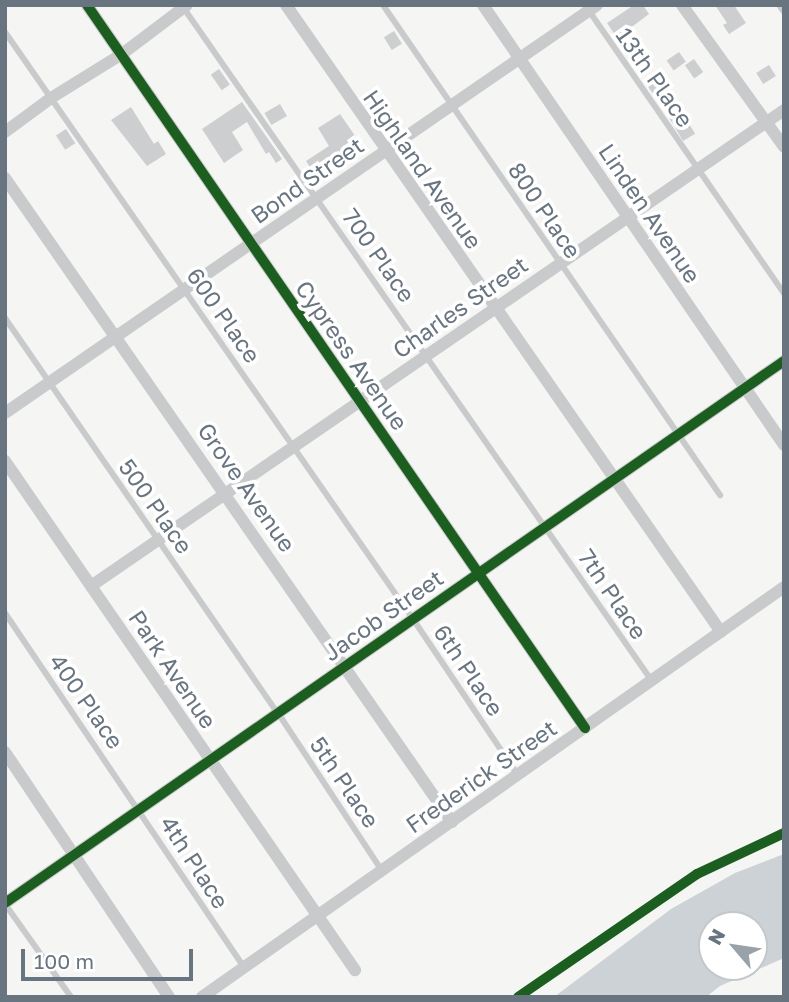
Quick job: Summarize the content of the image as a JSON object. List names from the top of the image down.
{
  "streets": {
    "street": [
      "Highland Avenue",
      "Bond Street",
      "Linden Avenue",
      "Charles Street",
      "Cypress Avenue",
      "Grove Avenue",
      "Jacob Street",
      "Park Avenue",
      "Frederick Street"
    ],
    "lane": [
      "13th Place",
      "800 Place",
      "700 Place",
      "600 Place",
      "500 Place",
      "7th Place",
      "6th Place",
      "400 Place",
      "5th Place",
      "4th Place"
    ]
  },
  "crossings": [
    ["13th Place", "Bond Street"],
    ["13th Place", "Charles Street"],
    ["Highland Avenue", "Bond Street"],
    ["Highland Avenue", "Charles Street"],
    ["Highland Avenue", "Jacob Street"],
    ["Highland Avenue", "Frederick Street"],
    ["Bond Street", "800 Place"],
    ["Bond Street", "Linden Avenue"],
    ["Bond Street", "700 Place"],
    ["Bond Street", "600 Place"],
    ["Bond Street", "Cypress Avenue"],
    ["Bond Street", "Grove Avenue"],
    ["Bond Street", "500 Place"],
    ["800 Place", "Charles Street"],
    ["800 Place", "Jacob Street"],
    ["Linden Avenue", "Charles Street"],
    ["Linden Avenue", "Jacob Street"],
    ["700 Place", "Charles Street"],
    ["700 Place", "7th Place"],
    ["700 Place", "Jacob Street"],
    ["Charles Street", "600 Place"],
    ["Charles Street", "Cypress Avenue"],
    ["Charles Street", "Grove Avenue"],
    ["Charles Street", "500 Place"],
    ["Charles Street", "Park Avenue"],
    ["600 Place", "Jacob Street"],
    ["600 Place", "6th Place"],
    ["Cypress Avenue", "Jacob Street"],
    ["Cypress Avenue", "Frederick Street"],
    ["Grove Avenue", "Jacob Street"],
    ["Grove Avenue", "Frederick Street"],
    ["500 Place", "Jacob Street"],
    ["500 Place", "5th Place"],
    ["7th Place", "Jacob Street"],
    ["7th Place", "Frederick Street"],
    ["Jacob Street", "Park Avenue"],
    ["Jacob Street", "6th Place"],
    ["Jacob Street", "400 Place"],
    ["Jacob Street", "5th Place"],
    ["Jacob Street", "4th Place"],
    ["Park Avenue", "Frederick Street"],
    ["6th Place", "Frederick Street"],
    ["400 Place", "4th Place"],
    ["Frederick Street", "5th Place"],
    ["Frederick Street", "4th Place"]
  ],
  "scale_bar": "100 m",
  "north": "top left"
}
